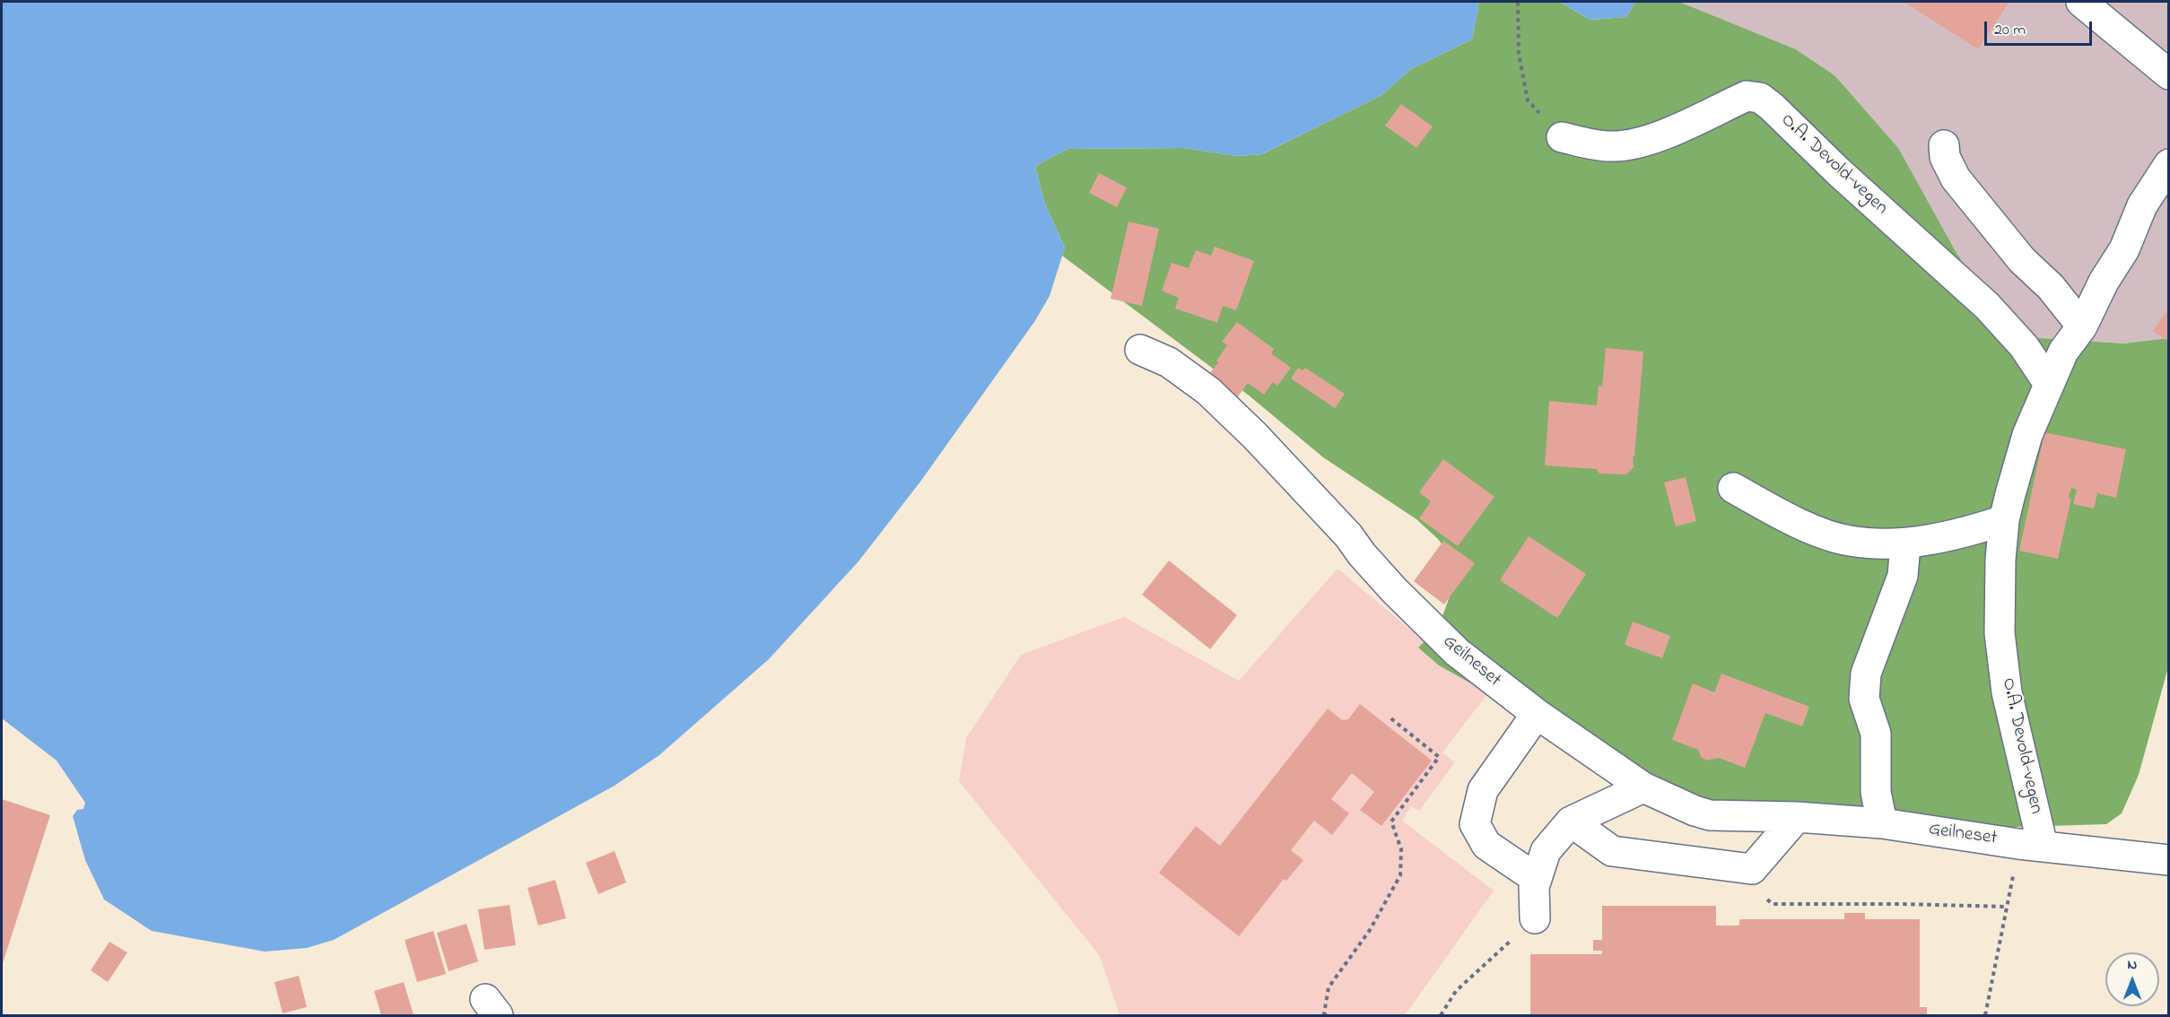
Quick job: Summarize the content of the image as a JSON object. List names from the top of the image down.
{
  "streets": {
    "street": ["O.A. Devold-vegen", "Geilneset"]
  },
  "crossings": [
    ["O.A. Devold-vegen", "Geilneset"]
  ],
  "scale_bar": "20 m",
  "north": "top"
}
